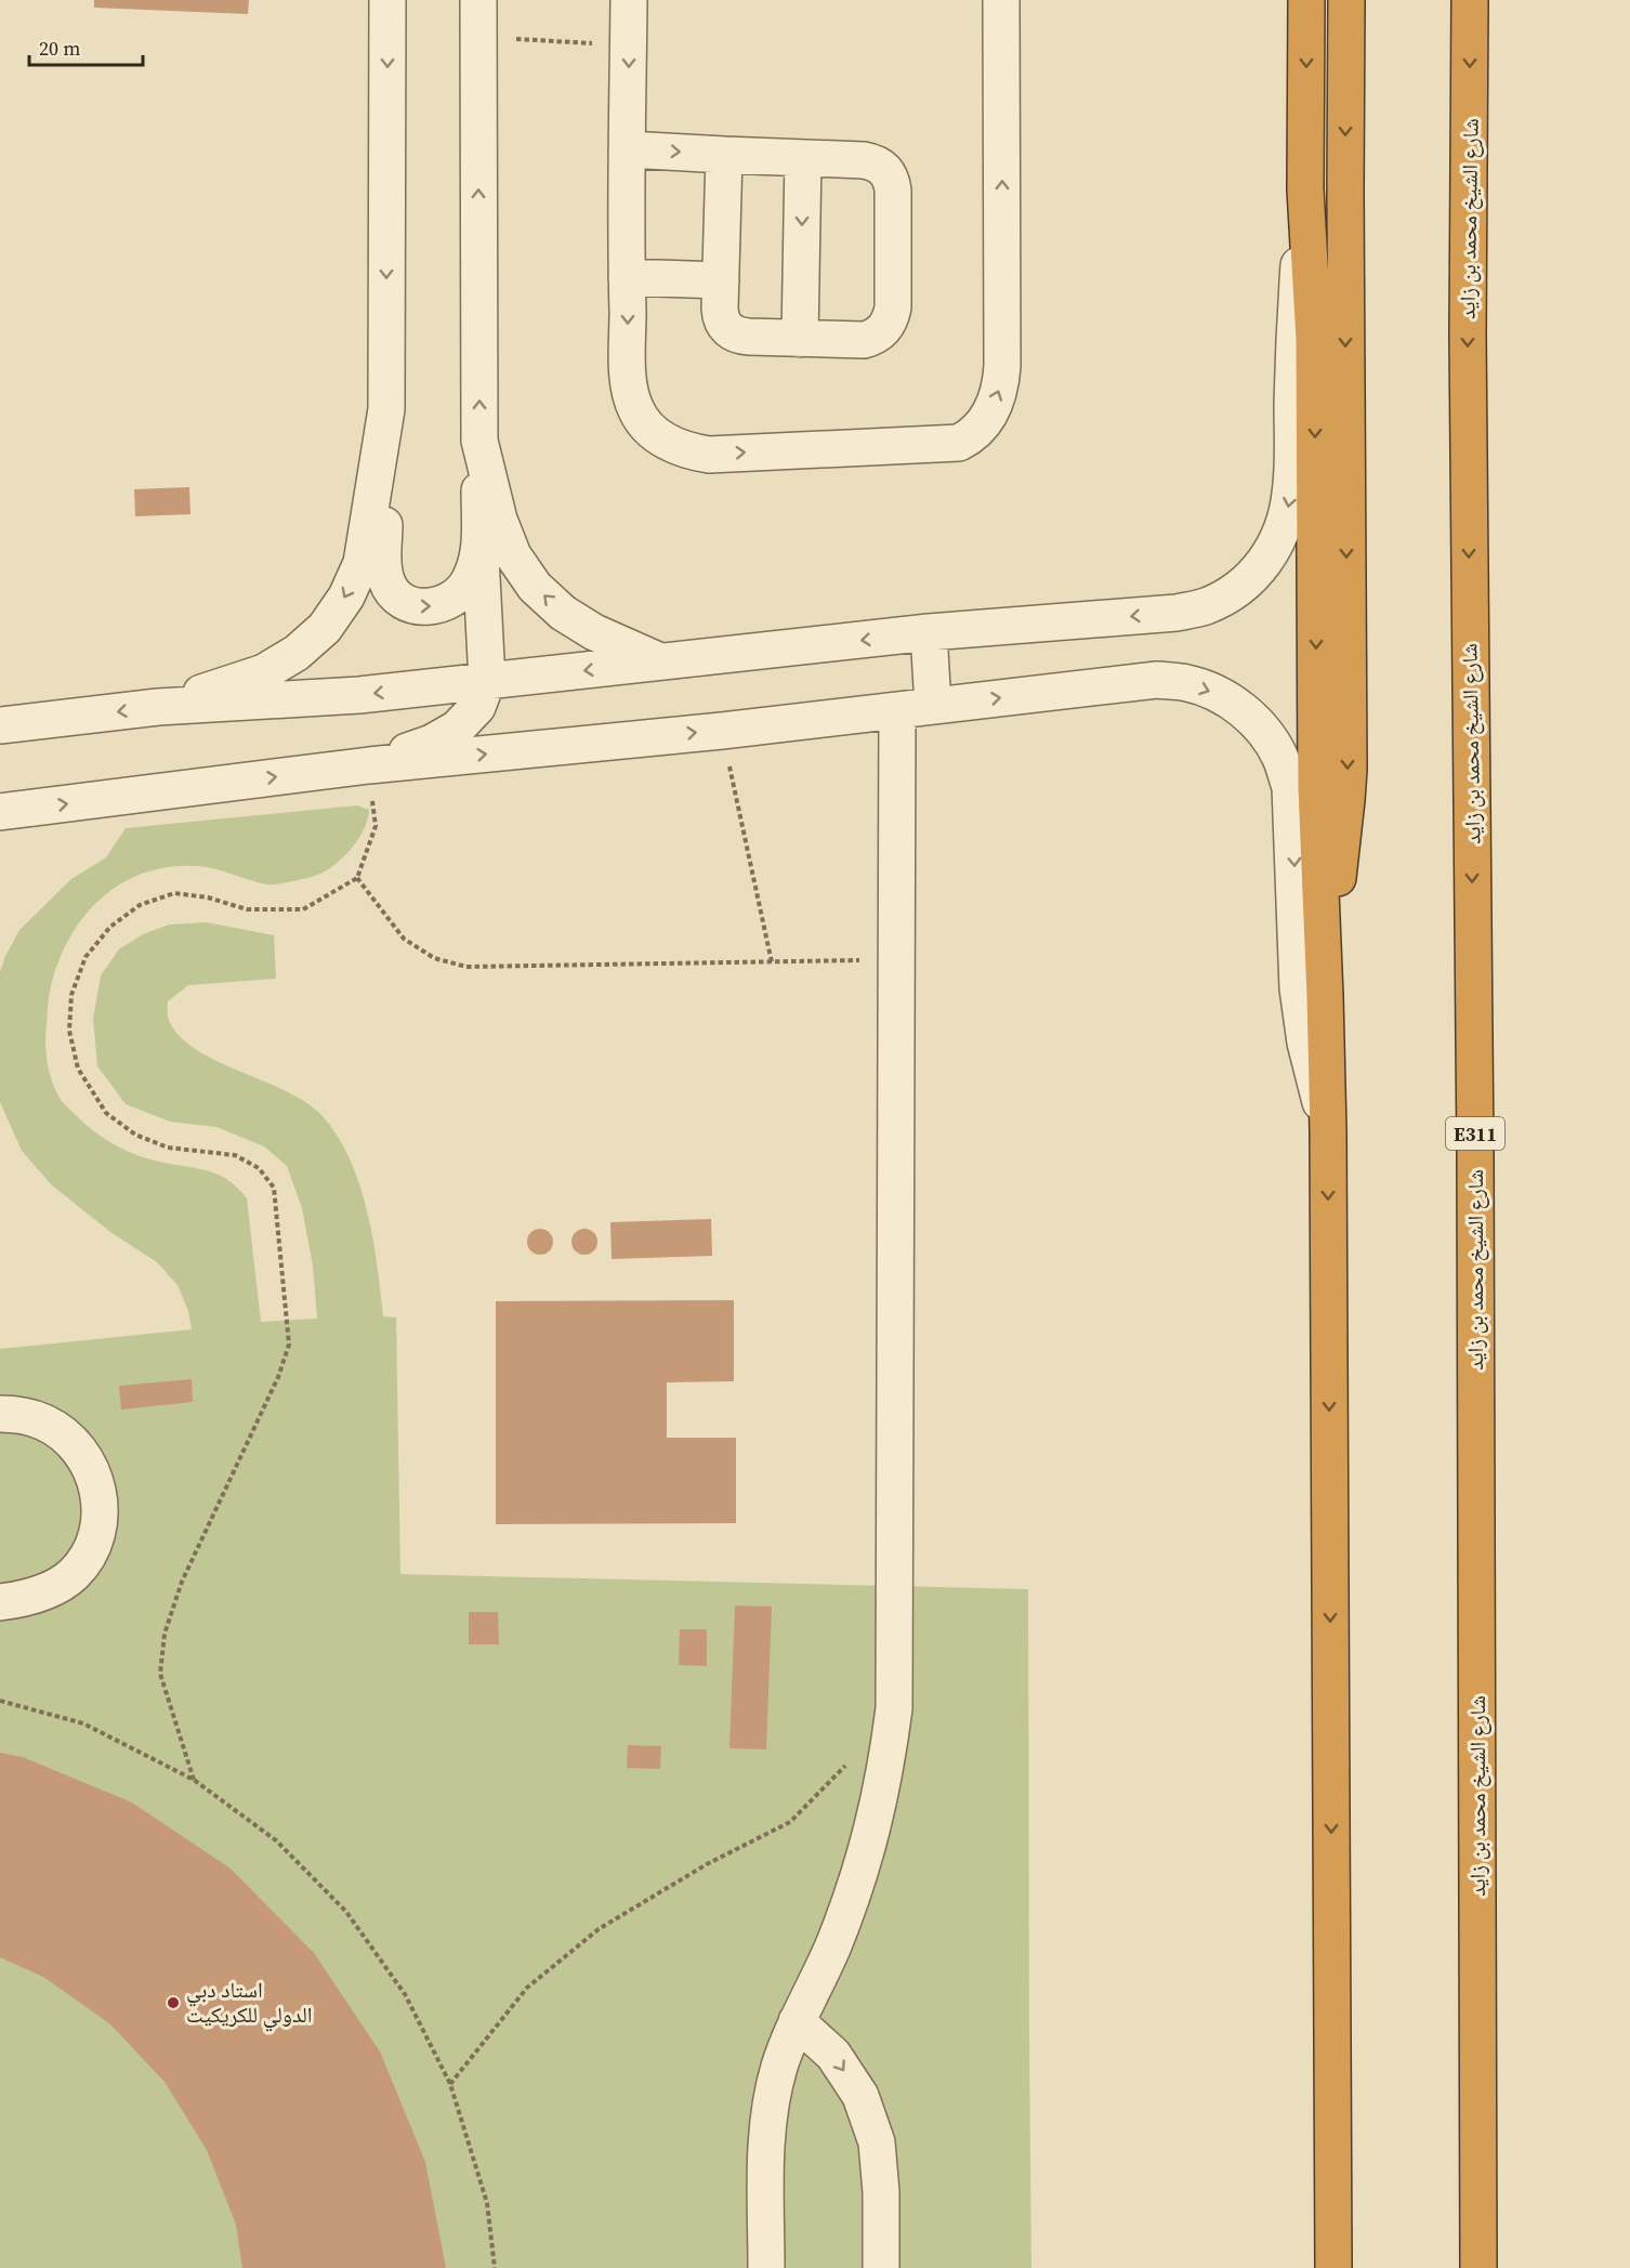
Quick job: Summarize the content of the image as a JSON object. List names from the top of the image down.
{
  "streets": {
    "highway": ["شارع الشيخ محمد بن زايد", "E311"]
  },
  "places": ["استاد دبي الدولي للكريكيت"],
  "scale_bar": "20 m"
}
